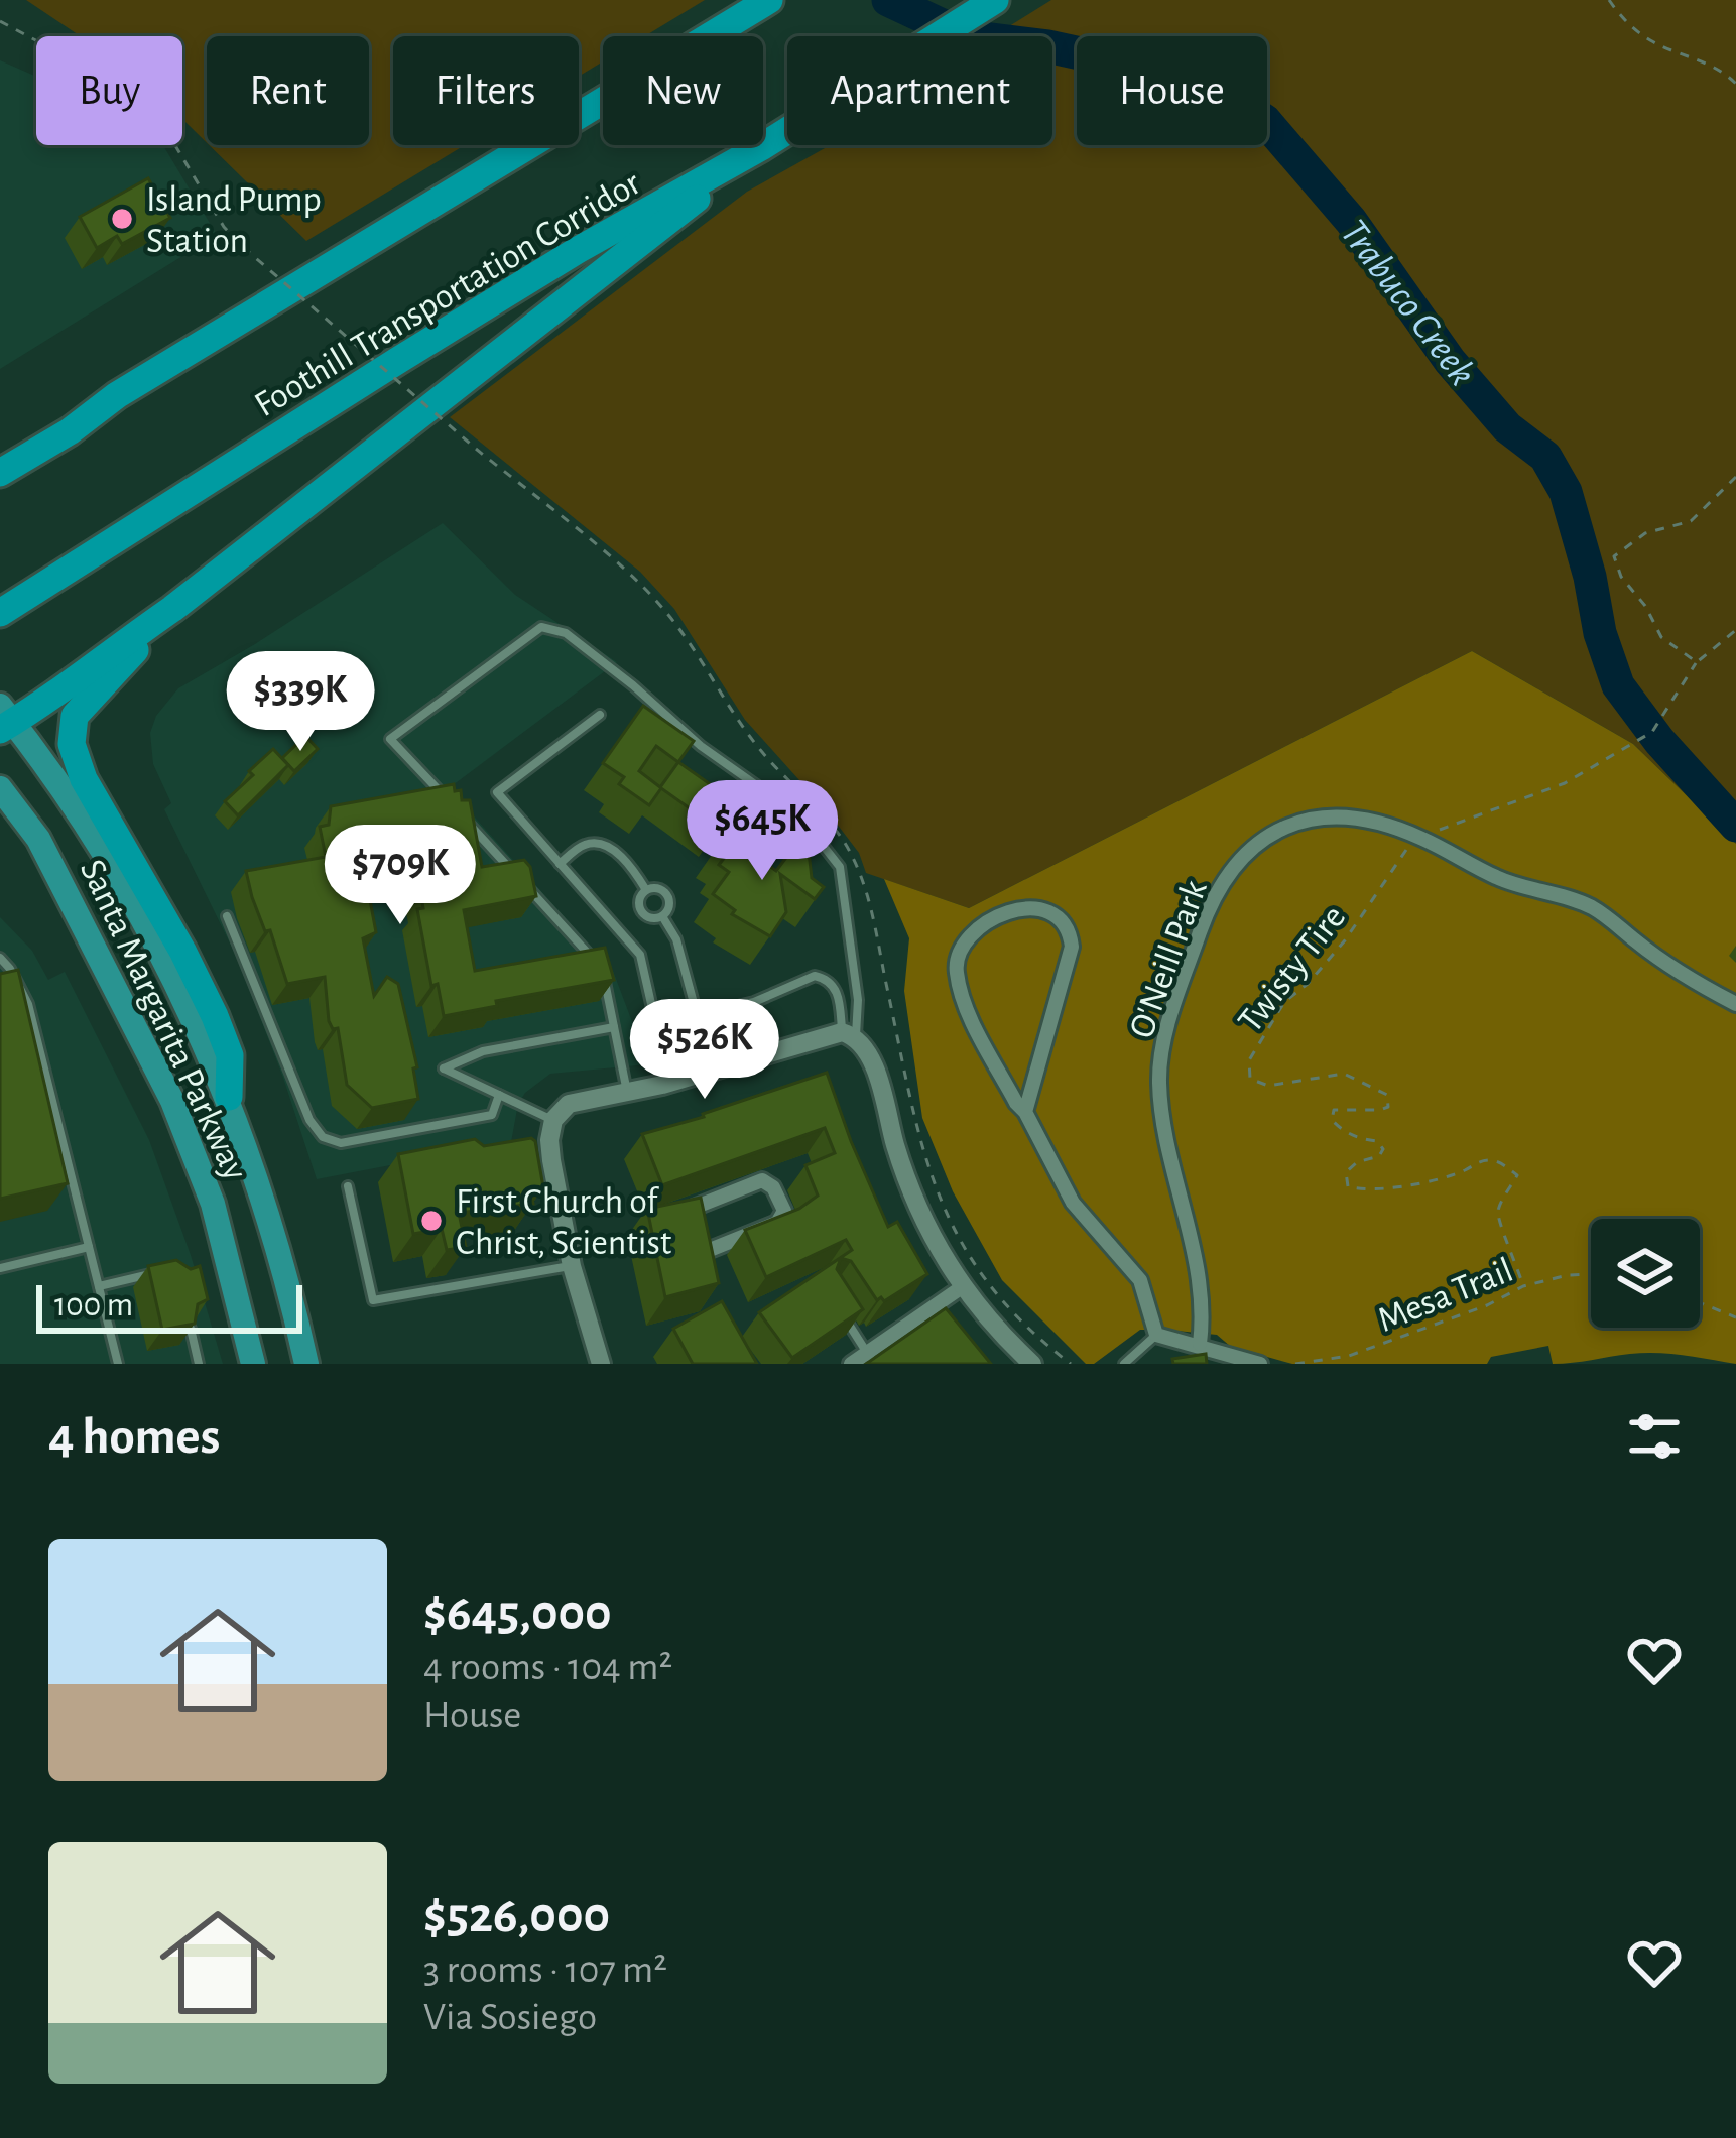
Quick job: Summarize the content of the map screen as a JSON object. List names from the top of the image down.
{
  "streets": {
    "highway": ["Foothill Transportation Corridor"],
    "main road": ["Santa Margarita Parkway"],
    "street": ["O'Neill Park"],
    "path": ["Twisty Tire", "Mesa Trail"]
  },
  "crossings": [
    ["O'Neill Park", "Twisty Tire"],
    ["Twisty Tire", "Mesa Trail"]
  ],
  "water": ["Trabuco Creek"],
  "places": ["Island Pump Station", "First Church of Christ, Scientist"],
  "scale_bar": "100 m",
  "page": {
    "chip": [
      "Buy",
      "Rent",
      "Filters",
      "New",
      "Apartment",
      "House"
    ],
    "price": [
      "$339K",
      "$645K",
      "$709K",
      "$526K"
    ],
    "scale": "100 m",
    "heading": "4 homes",
    "list": [
      {
        "name": "$645,000",
        "note": "4 rooms · 104 m² · House"
      },
      {
        "name": "$526,000",
        "note": "3 rooms · 107 m² · Via Sosiego"
      }
    ]
  }
}
